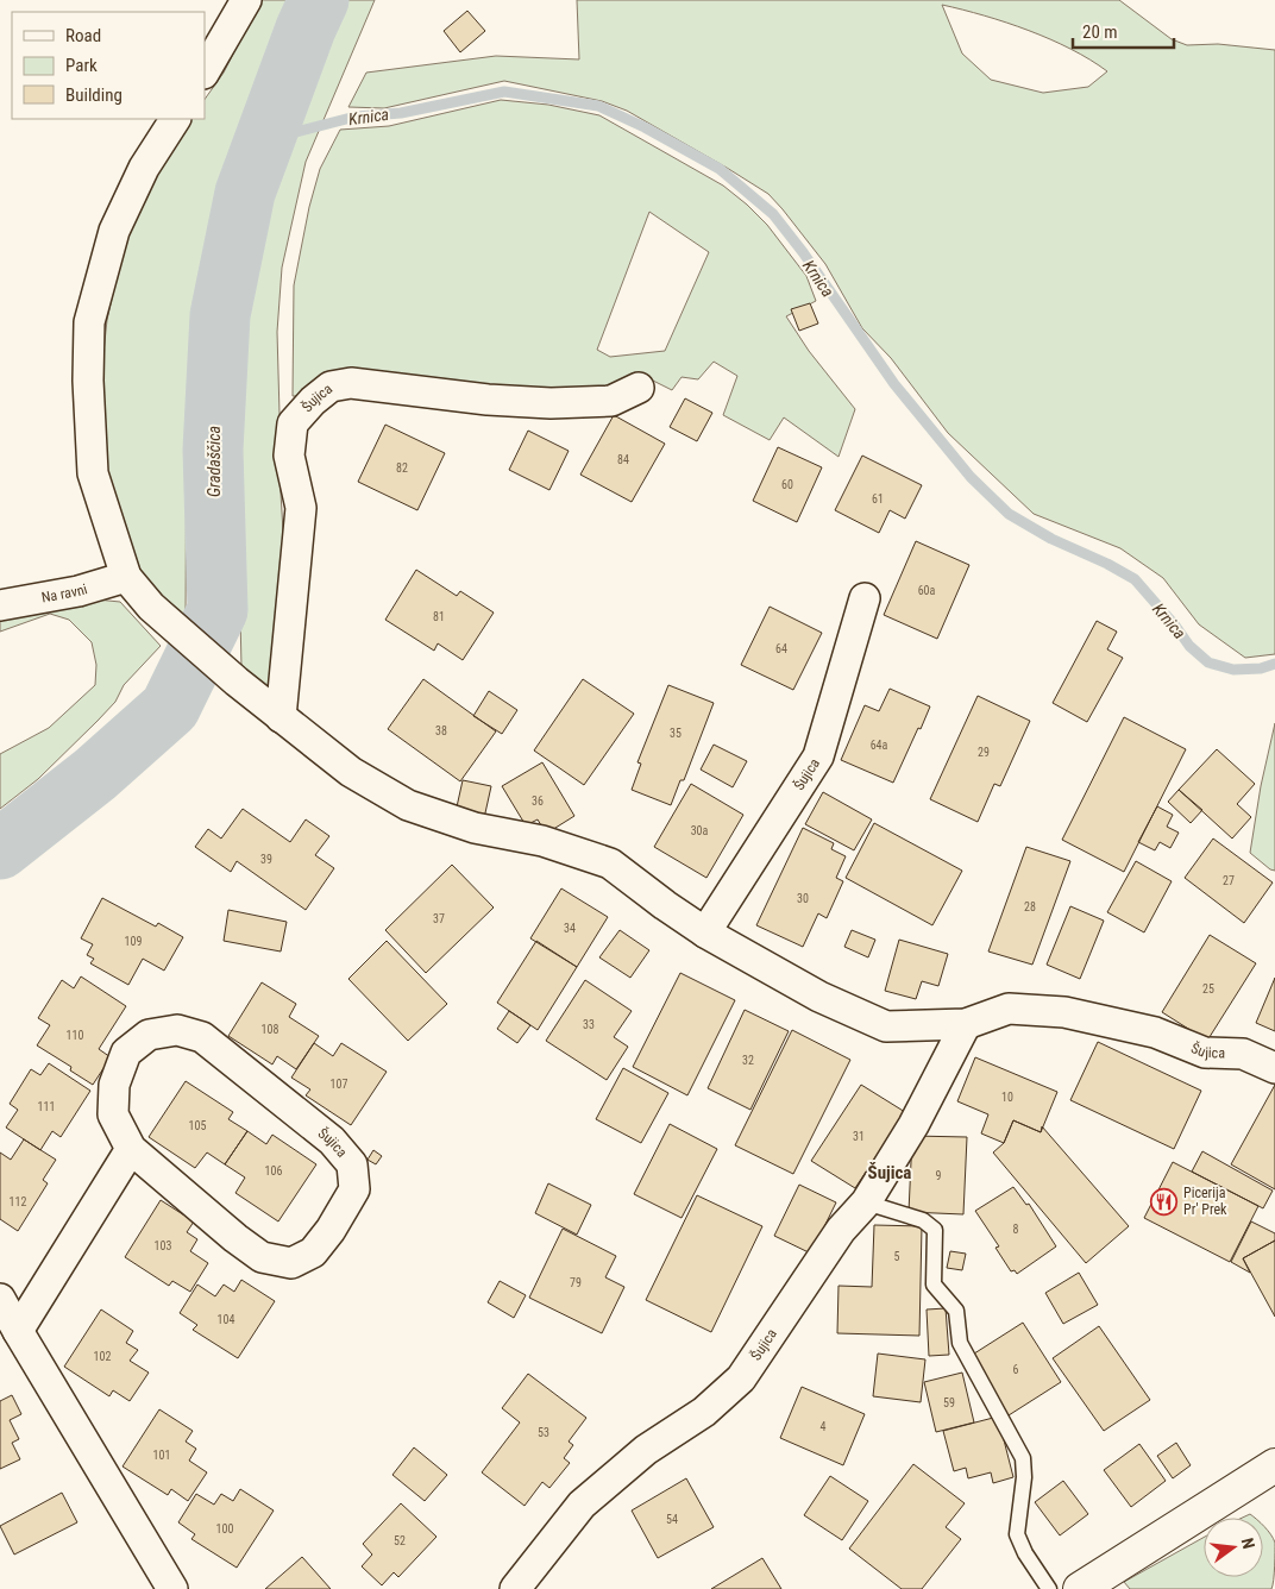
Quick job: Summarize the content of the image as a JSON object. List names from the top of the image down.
{
  "streets": {
    "street": ["Šujica", "Na ravni"]
  },
  "crossings": [
    ["Šujica", "Na ravni"]
  ],
  "districts": ["Šujica"],
  "water": ["Krnica", "Gradaščica"],
  "places": {
    "restaurant": ["Picerija Pr' Prek"]
  },
  "house_numbers": [
    "84",
    "82",
    "60",
    "61",
    "60a",
    "81",
    "64",
    "38",
    "35",
    "64a",
    "29",
    "36",
    "30a",
    "39",
    "27",
    "30",
    "28",
    "37",
    "34",
    "109",
    "25",
    "33",
    "108",
    "110",
    "32",
    "107",
    "10",
    "111",
    "105",
    "31",
    "106",
    "9",
    "112",
    "8",
    "103",
    "5",
    "79",
    "104",
    "102",
    "6",
    "59",
    "4",
    "53",
    "101",
    "54",
    "100",
    "52"
  ],
  "legend": ["Road", "Park", "Building"],
  "scale_bar": "20 m",
  "north": "right"
}
